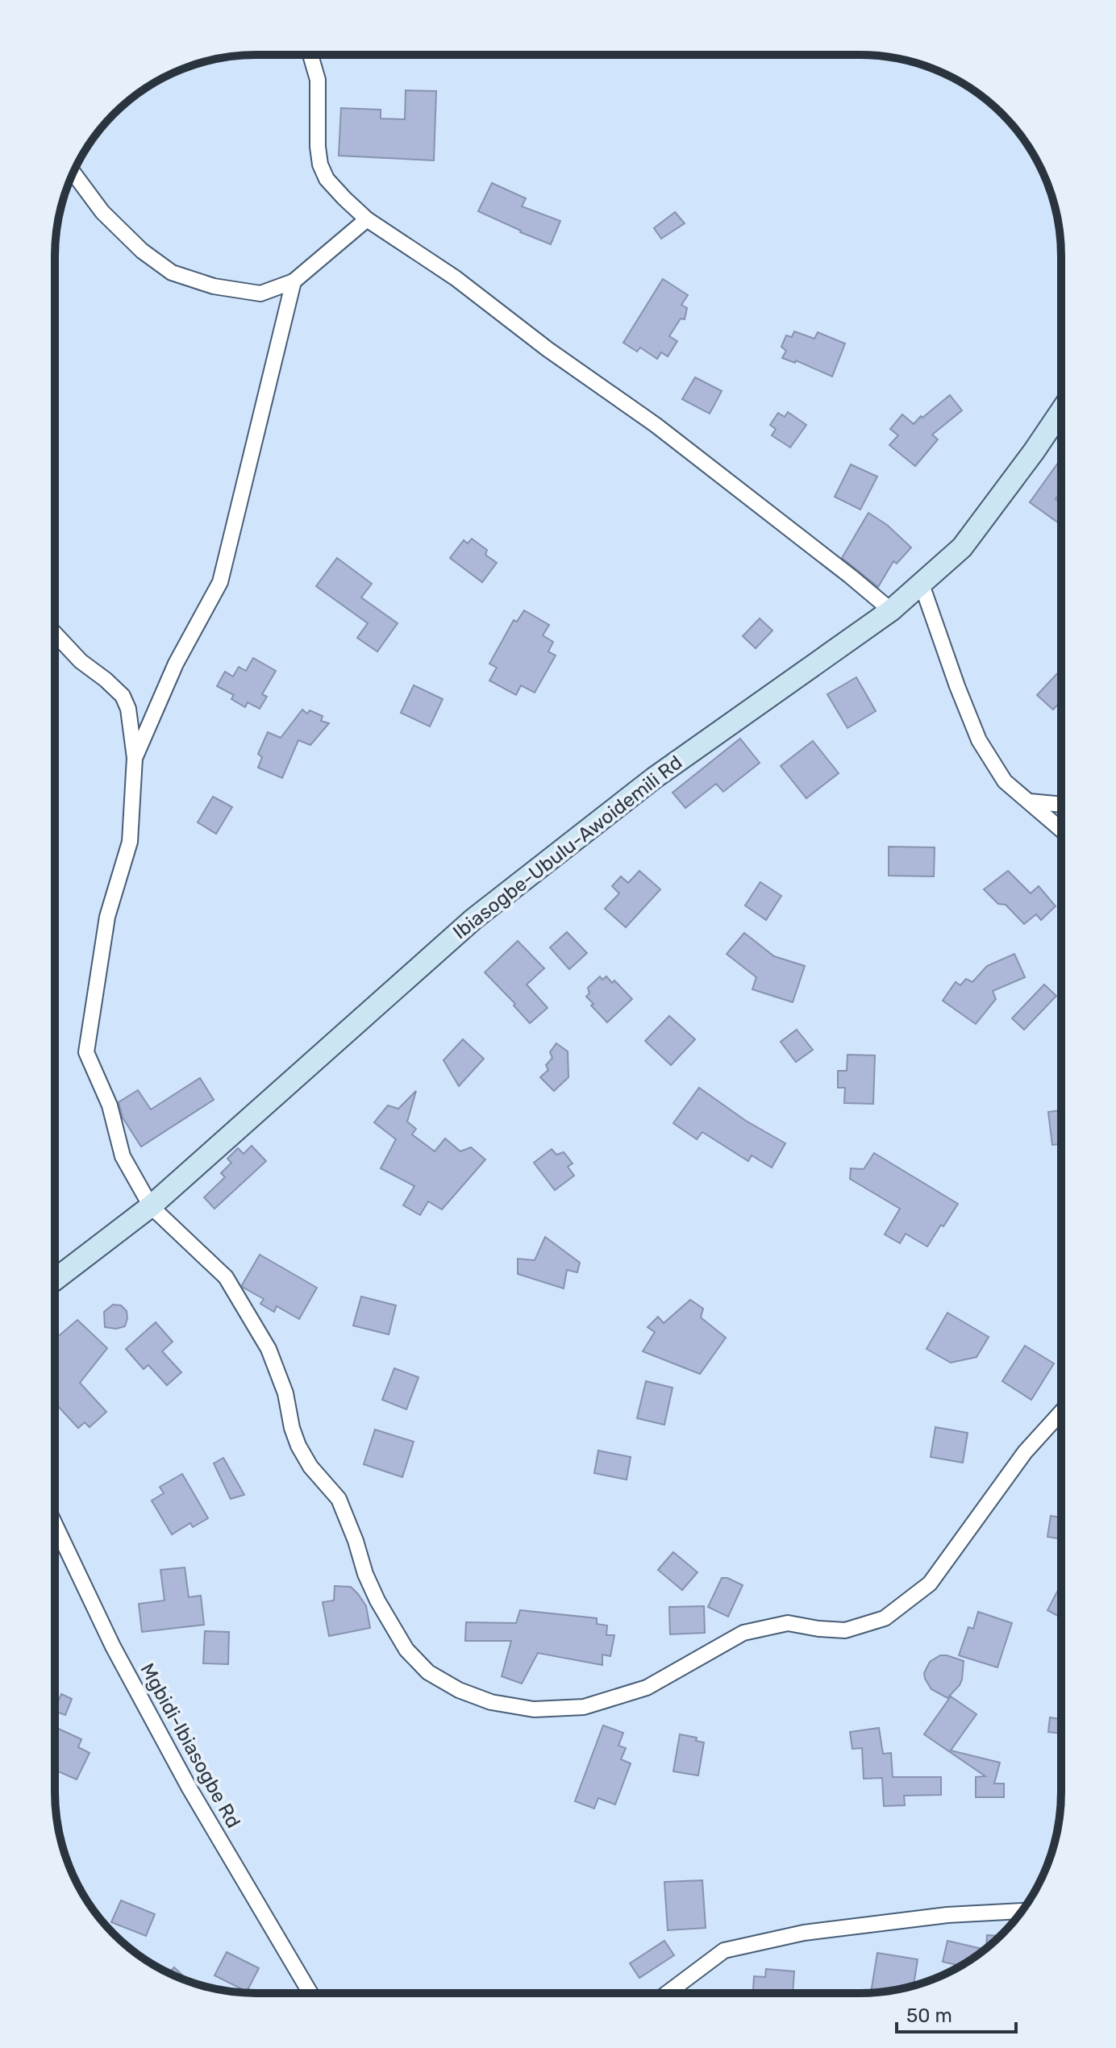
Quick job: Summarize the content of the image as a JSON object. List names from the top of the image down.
{
  "streets": {
    "street": ["Ibiasogbe-Ubulu-Awoidemili Rd", "Mgbidi-Ibiasogbe Rd"]
  },
  "scale_bar": "50 m"
}
